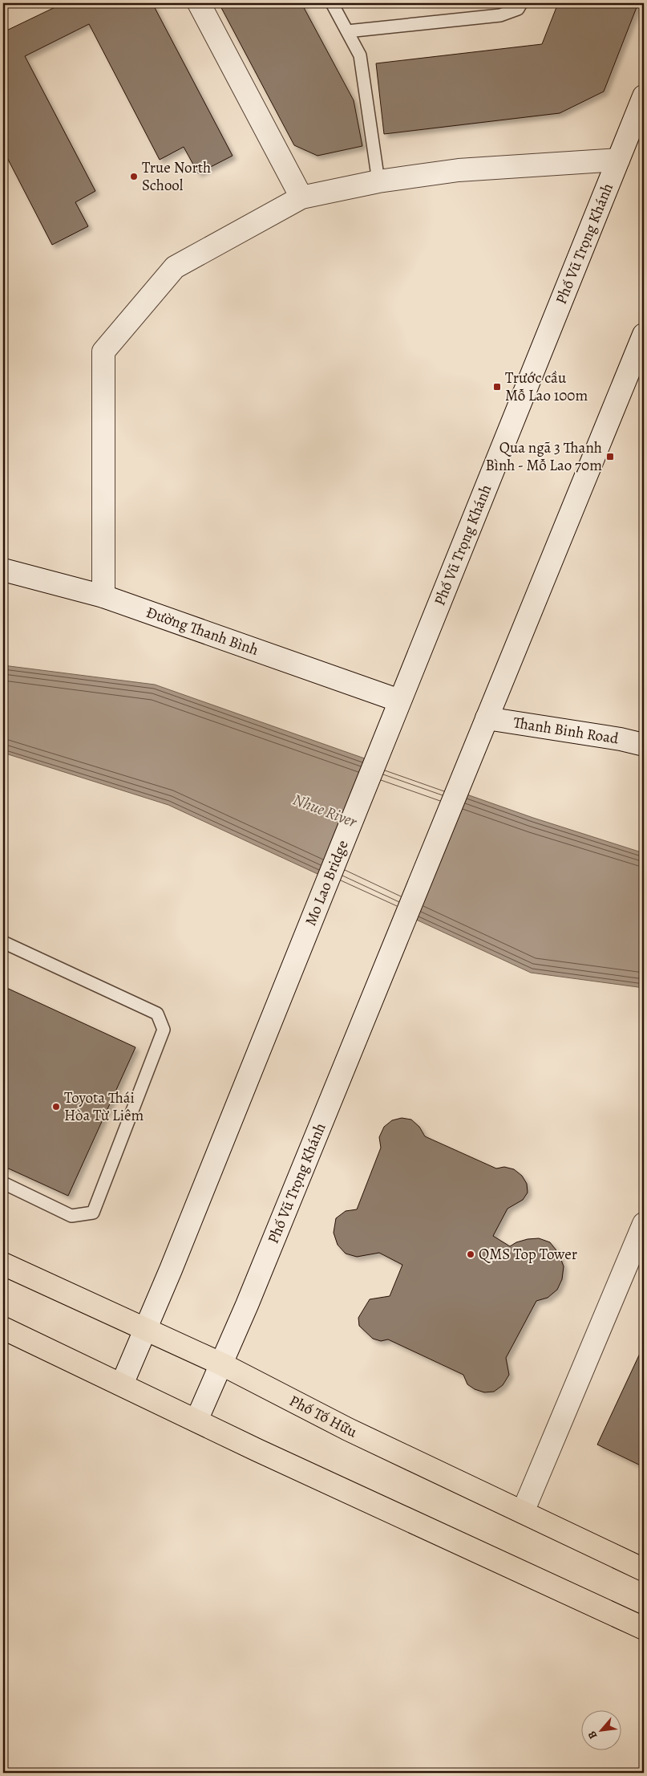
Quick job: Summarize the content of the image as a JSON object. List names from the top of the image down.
{
  "streets": {
    "main road": [
      "Phố Vũ Trọng Khánh",
      "Đường Thanh Bình",
      "Thanh Binh Road",
      "Mo Lao Bridge",
      "Phố Tố Hữu"
    ]
  },
  "crossings": [
    ["Phố Vũ Trọng Khánh", "Đường Thanh Bình"],
    ["Phố Vũ Trọng Khánh", "Thanh Binh Road"],
    ["Phố Vũ Trọng Khánh", "Mo Lao Bridge"],
    ["Phố Vũ Trọng Khánh", "Phố Tố Hữu"],
    ["Mo Lao Bridge", "Phố Tố Hữu"]
  ],
  "water": ["Nhue River"],
  "places": {
    "other": ["True North School", "Toyota Thái Hòa Từ Liêm", "QMS Top Tower"],
    "transit": ["Trước cầu Mỗ Lao 100m", "Qua ngã 3 Thanh Bình - Mỗ Lao 70m"]
  },
  "north": "bottom left"
}
